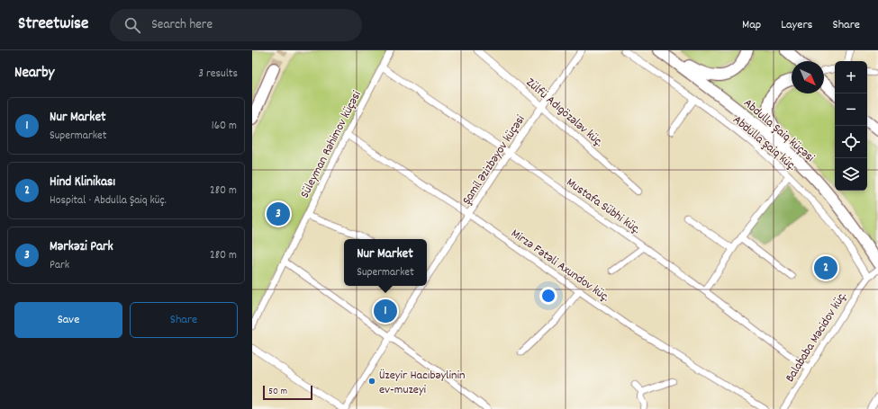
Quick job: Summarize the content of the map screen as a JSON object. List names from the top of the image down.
{
  "streets": {
    "main road": ["Abdulla Şaiq küçəsi"],
    "street": [
      "Zülfü Adıgözələv küç.",
      "Abdulla Şaiq küç.",
      "Süleyman Rəhimov küçəsi",
      "Şamil Əzizbəyov küçəsi",
      "Mustafa Sübhi küç.",
      "Mirzə Fətəli Axundov küç.",
      "Balababa Məcidov küç."
    ]
  },
  "crossings": [
    ["Zülfü Adıgözələv küç.", "Şamil Əzizbəyov küçəsi"],
    ["Abdulla Şaiq küç.", "Balababa Məcidov küç."],
    ["Süleyman Rəhimov küçəsi", "Mustafa Sübhi küç."],
    ["Süleyman Rəhimov küçəsi", "Mirzə Fətəli Axundov küç."],
    ["Şamil Əzizbəyov küçəsi", "Mustafa Sübhi küç."],
    ["Şamil Əzizbəyov küçəsi", "Mirzə Fətəli Axundov küç."],
    ["Mustafa Sübhi küç.", "Balababa Məcidov küç."]
  ],
  "places": ["Üzeyir Hacıbəylinin ev-muzeyi"],
  "scale_bar": "50 m",
  "north": "bottom right",
  "page": {
    "header": "Streetwise",
    "search": "Search here",
    "nav": ["Map", "Layers", "Share"],
    "heading": ["Nearby", "3 results"],
    "map_buttons": ["+", "−"],
    "list": [
      {
        "mark": "1",
        "name": "Nur Market",
        "note": "Supermarket",
        "value": "160 m"
      },
      {
        "mark": "2",
        "name": "Hind Klinikası",
        "note": "Hospital · Abdulla Şaiq küç.",
        "value": "280 m"
      },
      {
        "mark": "3",
        "name": "Mərkəzi Park",
        "note": "Park",
        "value": "280 m"
      }
    ],
    "pins": ["3", "2", "1"],
    "popup": ["Nur Market", "Supermarket"],
    "buttons": ["Save", "Share"],
    "scale": "50 m"
  }
}
